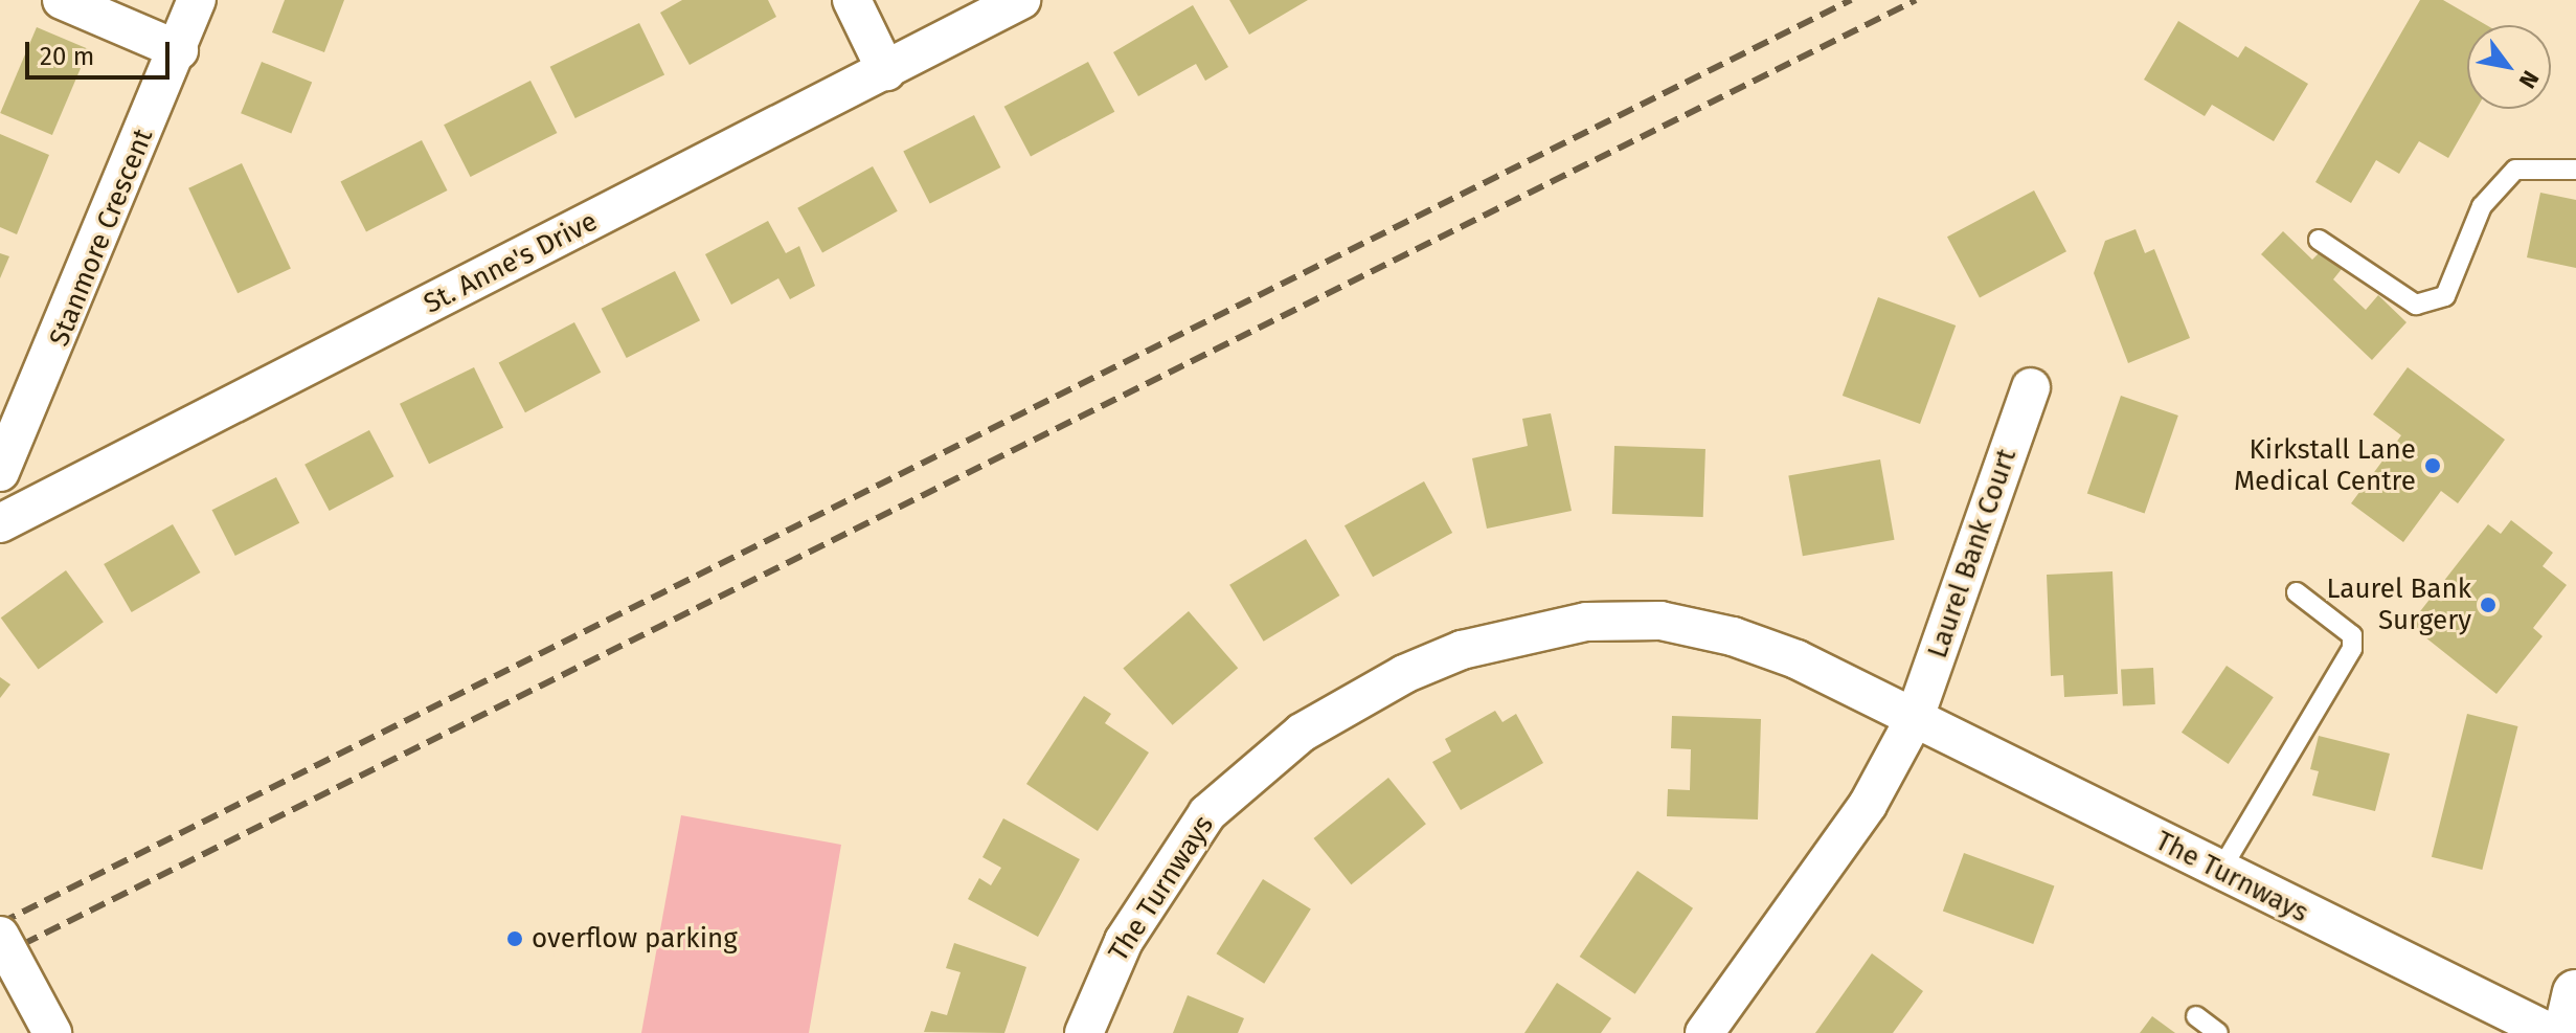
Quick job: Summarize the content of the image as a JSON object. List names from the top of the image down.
{
  "streets": {
    "street": [
      "Stanmore Crescent",
      "St. Anne's Drive",
      "Laurel Bank Court",
      "The Turnways"
    ]
  },
  "crossings": [
    ["Laurel Bank Court", "The Turnways"]
  ],
  "places": ["Kirkstall Lane Medical Centre", "Laurel Bank Surgery", "overflow parking"],
  "scale_bar": "20 m",
  "north": "bottom right"
}
